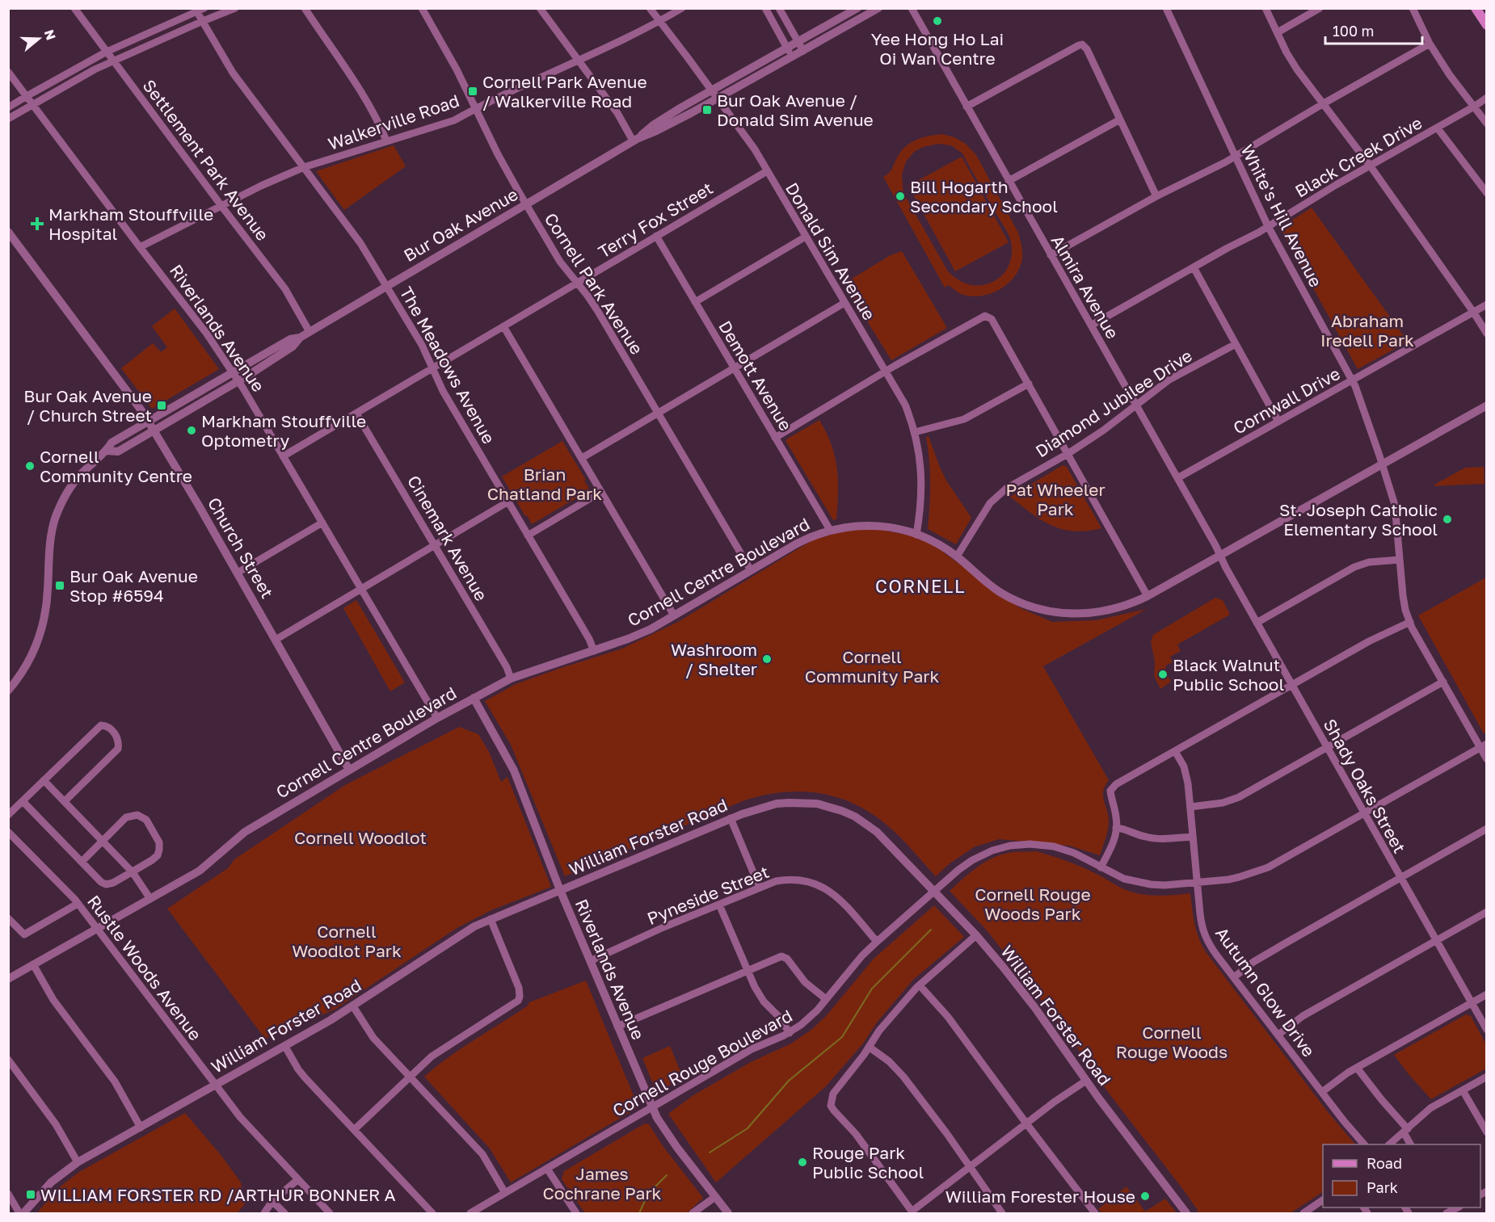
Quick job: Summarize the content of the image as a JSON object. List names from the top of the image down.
{
  "streets": {
    "street": [
      "Walkerville Road",
      "Black Creek Drive",
      "Settlement Park Avenue",
      "White's Hill Avenue",
      "Terry Fox Street",
      "Bur Oak Avenue",
      "Donald Sim Avenue",
      "Cornell Park Avenue",
      "Almira Avenue",
      "Riverlands Avenue",
      "The Meadows Avenue",
      "Demott Avenue",
      "Cornwall Drive",
      "Diamond Jubilee Drive",
      "Cinemark Avenue",
      "Church Street",
      "Cornell Centre Boulevard",
      "Shady Oaks Street",
      "William Forster Road",
      "Pyneside Street",
      "Rustle Woods Avenue",
      "Autumn Glow Drive",
      "Cornell Rouge Boulevard"
    ]
  },
  "crossings": [
    ["Walkerville Road", "Settlement Park Avenue"],
    ["Walkerville Road", "Donald Sim Avenue"],
    ["Walkerville Road", "Cornell Park Avenue"],
    ["Walkerville Road", "Riverlands Avenue"],
    ["Walkerville Road", "The Meadows Avenue"],
    ["Black Creek Drive", "White's Hill Avenue"],
    ["Black Creek Drive", "Almira Avenue"],
    ["Settlement Park Avenue", "Bur Oak Avenue"],
    ["White's Hill Avenue", "Cornwall Drive"],
    ["White's Hill Avenue", "Cornell Centre Boulevard"],
    ["White's Hill Avenue", "Cornell Rouge Boulevard"],
    ["Terry Fox Street", "Donald Sim Avenue"],
    ["Terry Fox Street", "Cornell Park Avenue"],
    ["Terry Fox Street", "Riverlands Avenue"],
    ["Terry Fox Street", "The Meadows Avenue"],
    ["Terry Fox Street", "Demott Avenue"],
    ["Terry Fox Street", "Cinemark Avenue"],
    ["Bur Oak Avenue", "Donald Sim Avenue"],
    ["Bur Oak Avenue", "Cornell Park Avenue"],
    ["Bur Oak Avenue", "Riverlands Avenue"],
    ["Bur Oak Avenue", "The Meadows Avenue"],
    ["Bur Oak Avenue", "Church Street"],
    ["Donald Sim Avenue", "Cornell Centre Boulevard"],
    ["Cornell Park Avenue", "Cornell Centre Boulevard"],
    ["Almira Avenue", "Cornwall Drive"],
    ["Almira Avenue", "Diamond Jubilee Drive"],
    ["Almira Avenue", "Cornell Centre Boulevard"],
    ["Almira Avenue", "Shady Oaks Street"],
    ["Riverlands Avenue", "Cornell Centre Boulevard"],
    ["Riverlands Avenue", "William Forster Road"],
    ["Riverlands Avenue", "Pyneside Street"],
    ["Riverlands Avenue", "Cornell Rouge Boulevard"],
    ["The Meadows Avenue", "Cornell Centre Boulevard"],
    ["Demott Avenue", "Cornell Centre Boulevard"],
    ["Diamond Jubilee Drive", "Cornell Centre Boulevard"],
    ["Cinemark Avenue", "Cornell Centre Boulevard"],
    ["Church Street", "Cornell Centre Boulevard"],
    ["Cornell Centre Boulevard", "Shady Oaks Street"],
    ["Cornell Centre Boulevard", "Rustle Woods Avenue"],
    ["Shady Oaks Street", "Cornell Rouge Boulevard"],
    ["William Forster Road", "Rustle Woods Avenue"],
    ["William Forster Road", "Cornell Rouge Boulevard"],
    ["Pyneside Street", "Cornell Rouge Boulevard"],
    ["Autumn Glow Drive", "Cornell Rouge Boulevard"]
  ],
  "districts": ["CORNELL"],
  "parks": [
    "Abraham Iredell Park",
    "Brian Chatland Park",
    "Pat Wheeler Park",
    "Cornell Community Park",
    "Cornell Woodlot",
    "Cornell Rouge Woods Park",
    "Cornell Woodlot Park",
    "Cornell Rouge Woods",
    "James Cochrane Park"
  ],
  "places": {
    "other": [
      "Yee Hong Ho Lai Oi Wan Centre",
      "Bill Hogarth Secondary School",
      "Markham Stouffville Optometry",
      "Cornell Community Centre",
      "St. Joseph Catholic Elementary School",
      "Washroom / Shelter",
      "Black Walnut Public School",
      "Rouge Park Public School",
      "William Forester House"
    ],
    "transit": [
      "Cornell Park Avenue / Walkerville Road",
      "Bur Oak Avenue / Donald Sim Avenue",
      "Bur Oak Avenue / Church Street",
      "Bur Oak Avenue Stop #6594",
      "WILLIAM FORSTER RD /ARTHUR BONNER A"
    ],
    "health": ["Markham Stouffville Hospital"]
  },
  "legend": ["Road", "Park"],
  "scale_bar": "100 m",
  "north": "right"
}
